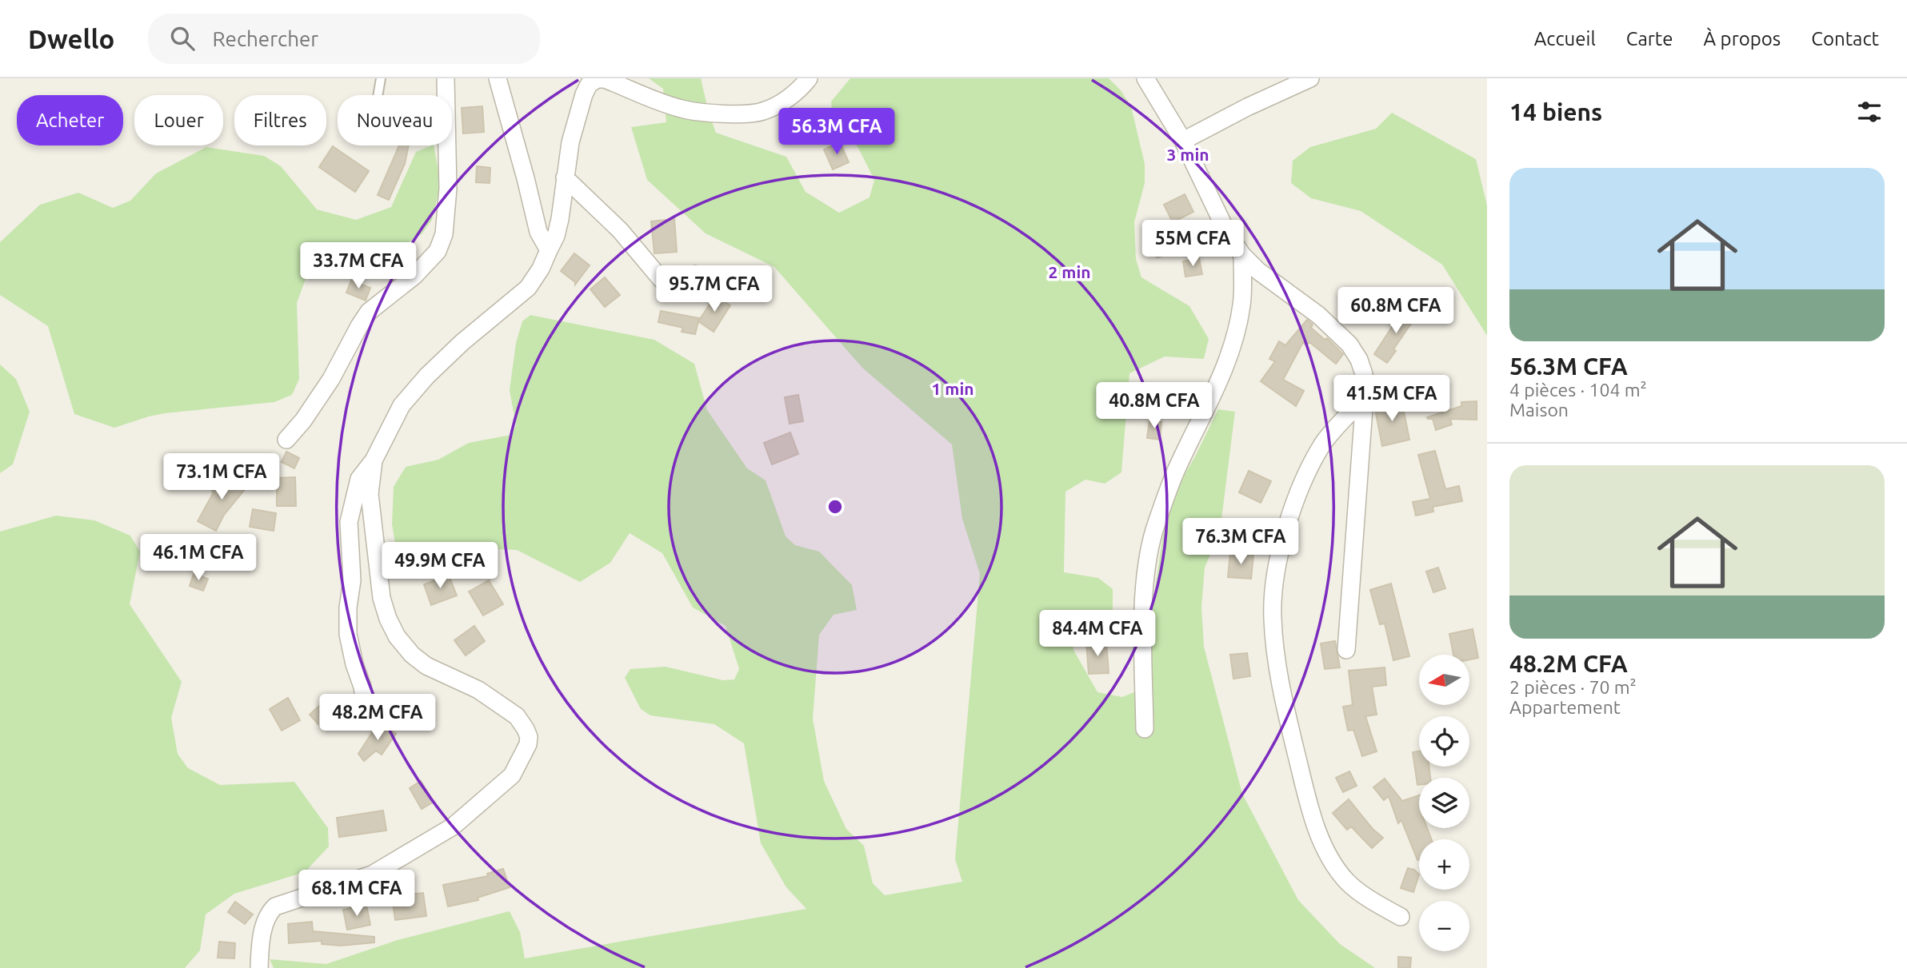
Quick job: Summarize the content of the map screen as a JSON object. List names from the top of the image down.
{
  "north": "left",
  "page": {
    "header": "Dwello",
    "search": "Rechercher",
    "nav": [
      "Accueil",
      "Carte",
      "À propos",
      "Contact"
    ],
    "heading": "14 biens",
    "chip": [
      "Acheter",
      "Louer",
      "Filtres",
      "Nouveau"
    ],
    "price": [
      "56.3M CFA",
      "55M CFA",
      "33.7M CFA",
      "95.7M CFA",
      "60.8M CFA",
      "41.5M CFA",
      "40.8M CFA",
      "73.1M CFA",
      "76.3M CFA",
      "46.1M CFA",
      "49.9M CFA",
      "84.4M CFA",
      "48.2M CFA",
      "68.1M CFA"
    ],
    "list": [
      {
        "name": "56.3M CFA",
        "note": "4 pièces · 104 m² · Maison"
      },
      {
        "name": "48.2M CFA",
        "note": "2 pièces · 70 m² · Appartement"
      }
    ],
    "map_buttons": ["+", "−"]
  },
  "rings": ["3 min", "2 min", "1 min"]
}
